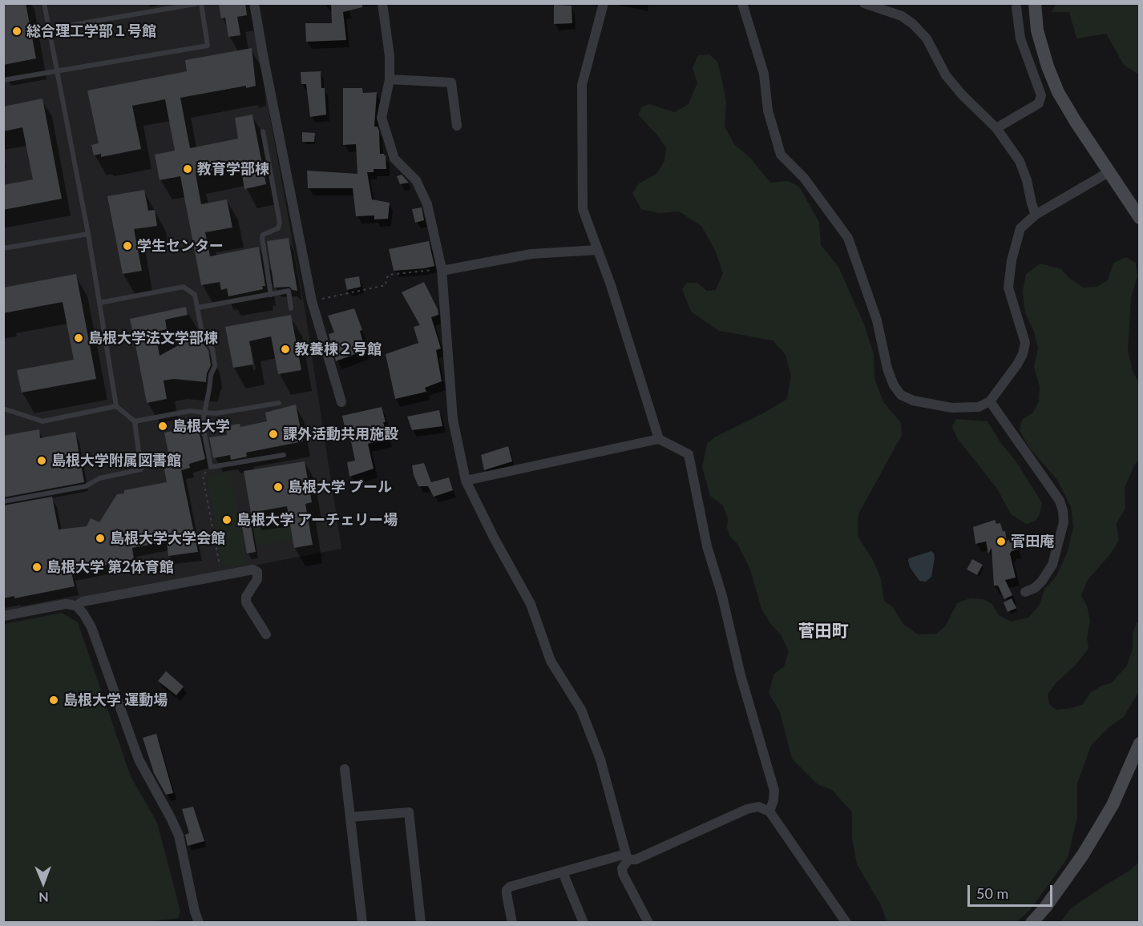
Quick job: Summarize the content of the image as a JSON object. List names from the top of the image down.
{
  "districts": ["菅田町"],
  "places": [
    "総合理工学部１号館",
    "教育学部棟",
    "学生センター",
    "島根大学法文学部棟",
    "教養棟２号館",
    "島根大学",
    "課外活動共用施設",
    "島根大学附属図書館",
    "島根大学 プール",
    "島根大学 アーチェリー場",
    "島根大学大学会館",
    "菅田庵",
    "島根大学 第2体育館",
    "島根大学 運動場"
  ],
  "scale_bar": "50 m",
  "north": "bottom"
}
